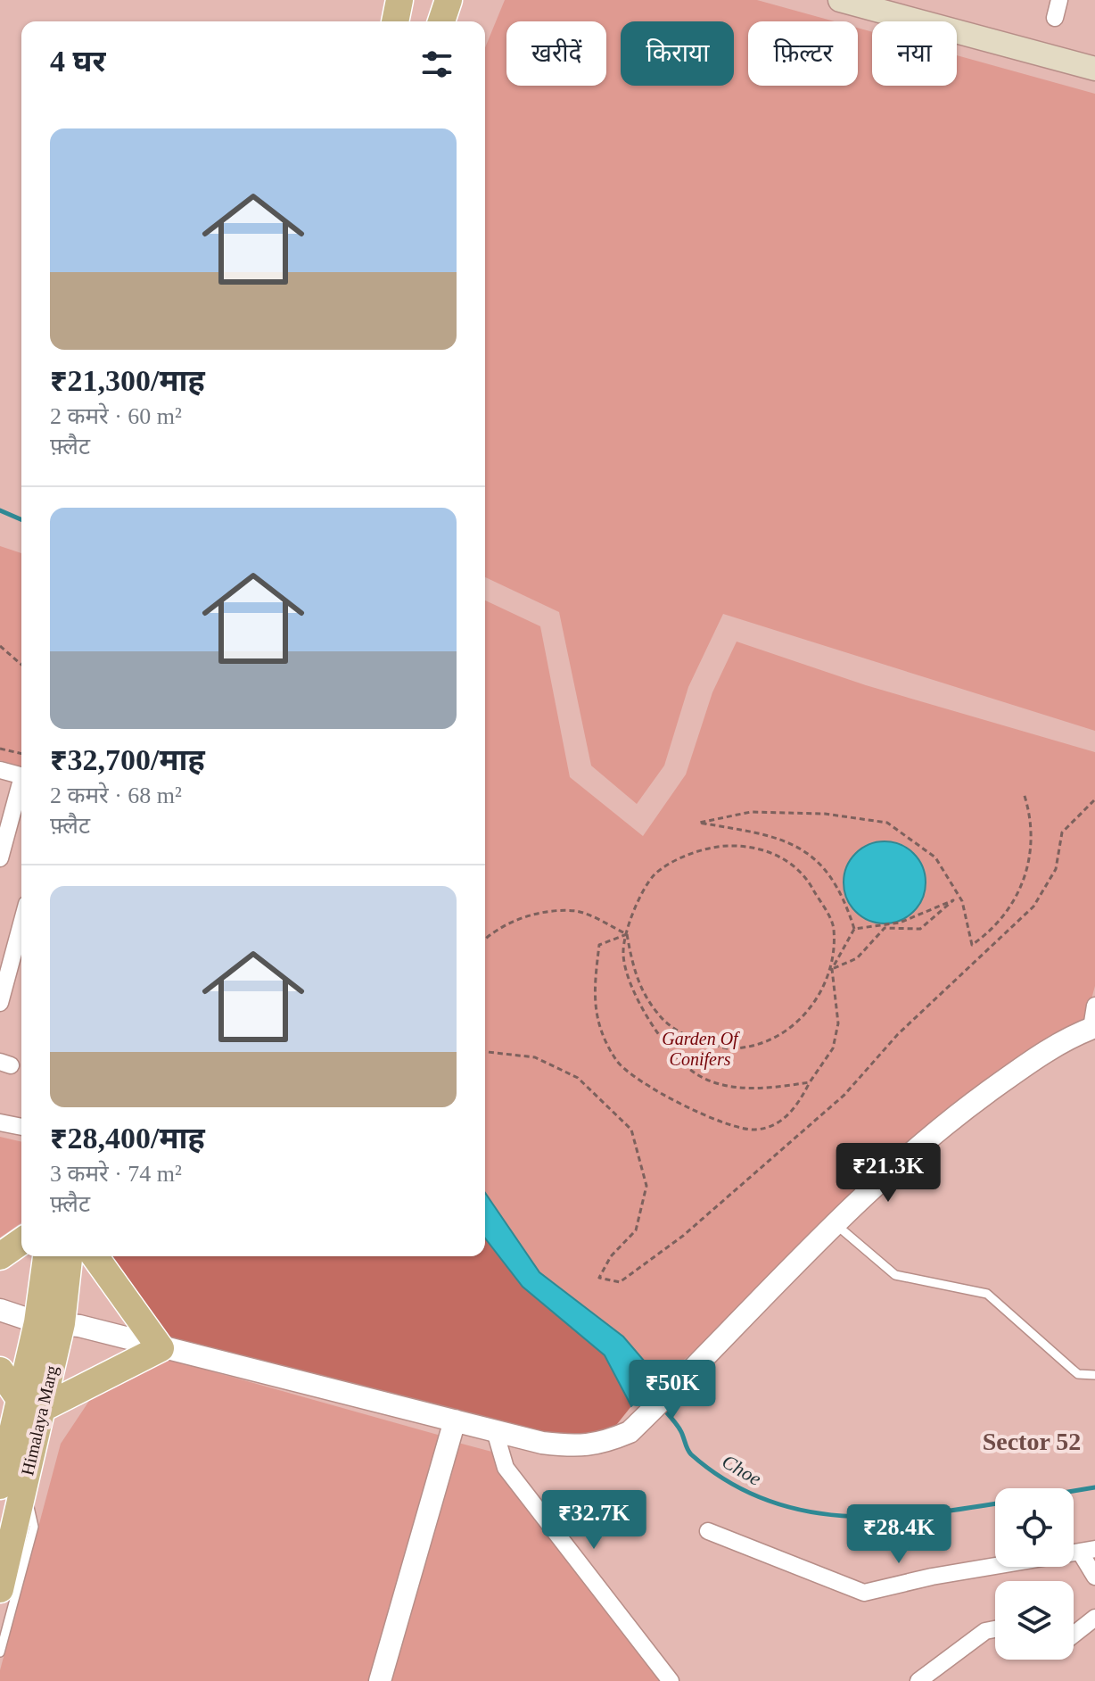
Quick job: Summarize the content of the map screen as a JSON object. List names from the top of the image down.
{
  "streets": {
    "main road": ["Himalaya Marg"]
  },
  "districts": ["Sector 52"],
  "water": ["Choe"],
  "parks": ["Garden Of Conifers"],
  "page": {
    "chip": [
      "खरीदें",
      "किराया",
      "फ़िल्टर",
      "नया"
    ],
    "heading": "4 घर",
    "list": [
      {
        "name": "₹21,300/माह",
        "note": "2 कमरे · 60 m² · फ़्लैट"
      },
      {
        "name": "₹32,700/माह",
        "note": "2 कमरे · 68 m² · फ़्लैट"
      },
      {
        "name": "₹28,400/माह",
        "note": "3 कमरे · 74 m² · फ़्लैट"
      }
    ],
    "price": [
      "₹21.3K",
      "₹50K",
      "₹32.7K",
      "₹28.4K"
    ]
  }
}
